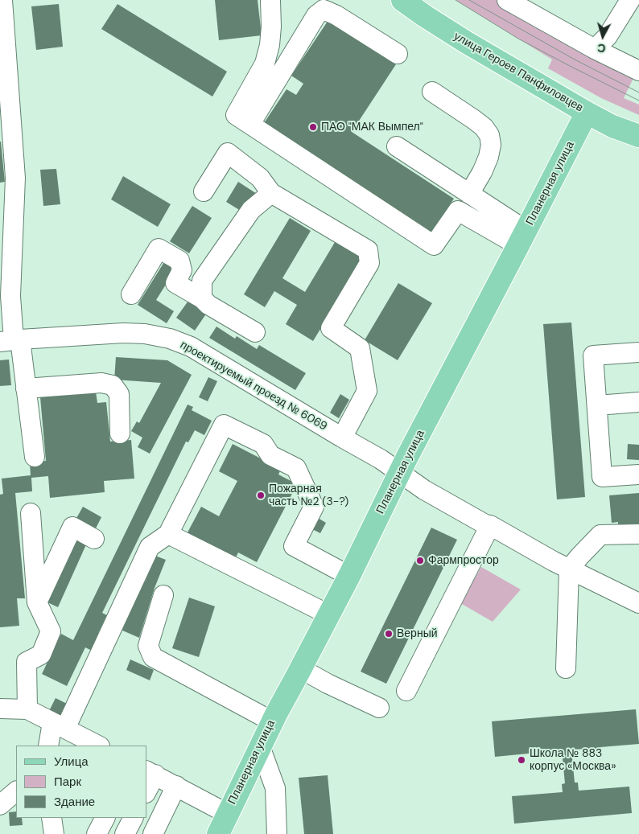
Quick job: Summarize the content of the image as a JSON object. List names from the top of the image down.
{
  "streets": {
    "main road": ["улица Героев Панфиловцев", "Планерная улица"],
    "street": ["проектируемый проезд № 6069"]
  },
  "crossings": [
    ["улица Героев Панфиловцев", "Планерная улица"],
    ["Планерная улица", "проектируемый проезд № 6069"]
  ],
  "places": [
    "ПАО \"МАК Вымпел\"",
    "Пожарная часть №2 (3-?)",
    "Фармпростор",
    "Верный",
    "Школа № 883 корпус «Москва»"
  ],
  "legend": ["Улица", "Парк", "Здание"],
  "north": "bottom"
}
